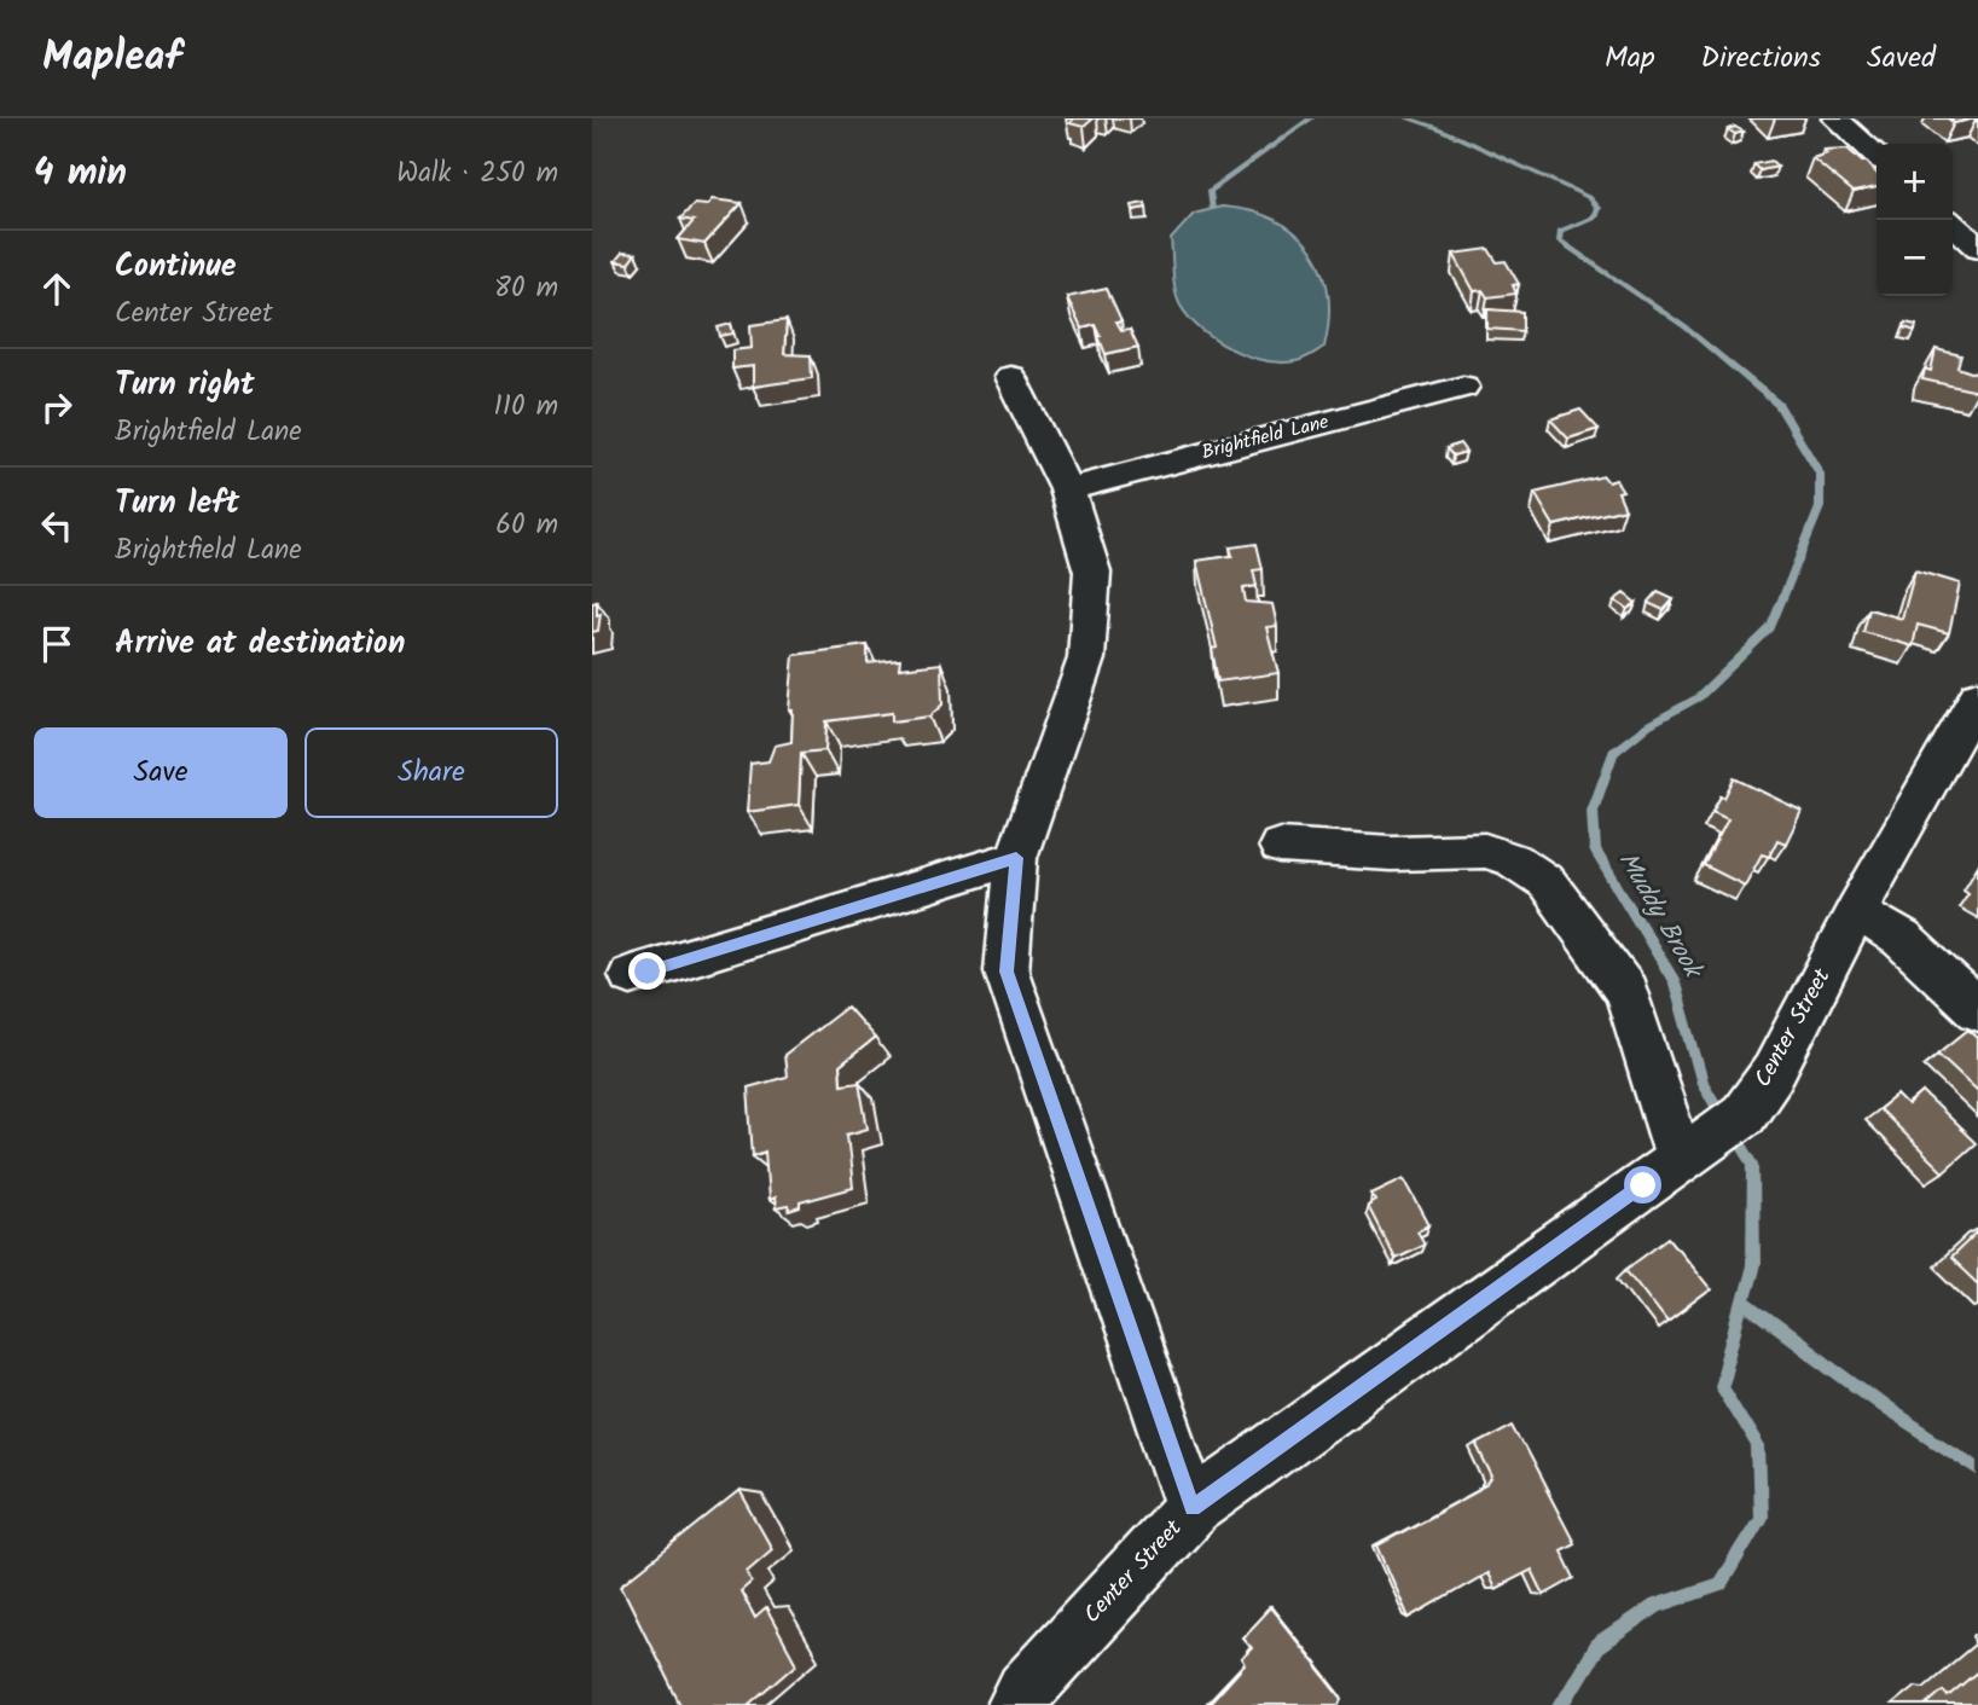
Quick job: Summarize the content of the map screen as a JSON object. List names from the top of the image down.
{
  "streets": {
    "street": ["Brightfield Lane", "Center Street"]
  },
  "water": ["Muddy Brook"],
  "page": {
    "header": "Mapleaf",
    "nav": ["Map", "Directions", "Saved"],
    "heading": ["4 min", "Walk · 250 m"],
    "map_buttons": ["+", "−"],
    "list": [
      ["Continue", "Center Street", "80 m"],
      ["Turn right", "Brightfield Lane", "110 m"],
      ["Turn left", "Brightfield Lane", "60 m"],
      "Arrive at destination"
    ],
    "buttons": ["Save", "Share"]
  }
}
